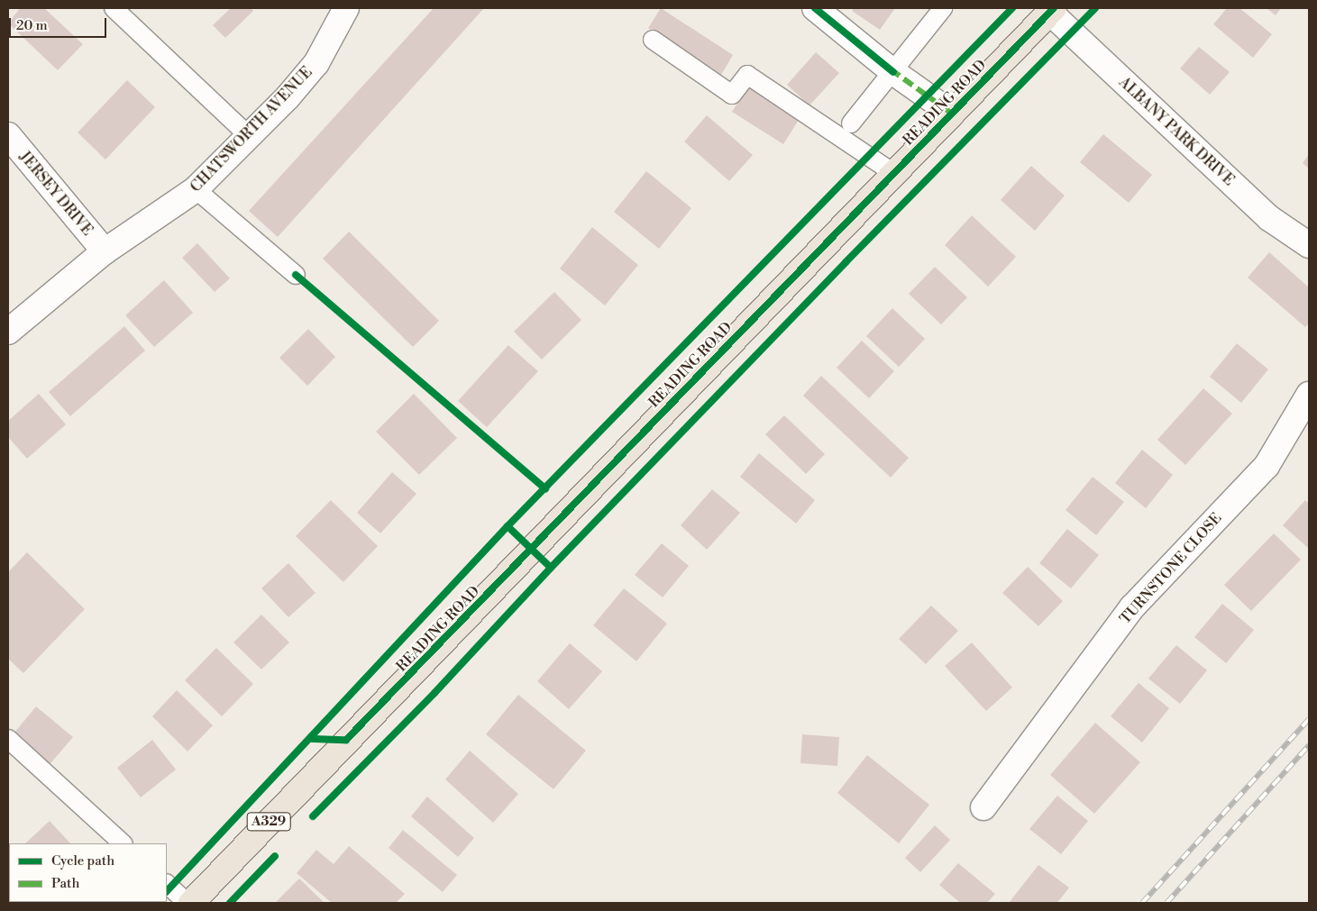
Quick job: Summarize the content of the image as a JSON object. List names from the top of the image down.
{
  "streets": {
    "main road": ["READING ROAD", "A329"],
    "street": [
      "CHATSWORTH AVENUE",
      "ALBANY PARK DRIVE",
      "JERSEY DRIVE",
      "TURNSTONE CLOSE"
    ]
  },
  "crossings": [
    ["READING ROAD", "ALBANY PARK DRIVE"],
    ["CHATSWORTH AVENUE", "JERSEY DRIVE"]
  ],
  "legend": ["Cycle path", "Path"],
  "scale_bar": "20 m"
}
